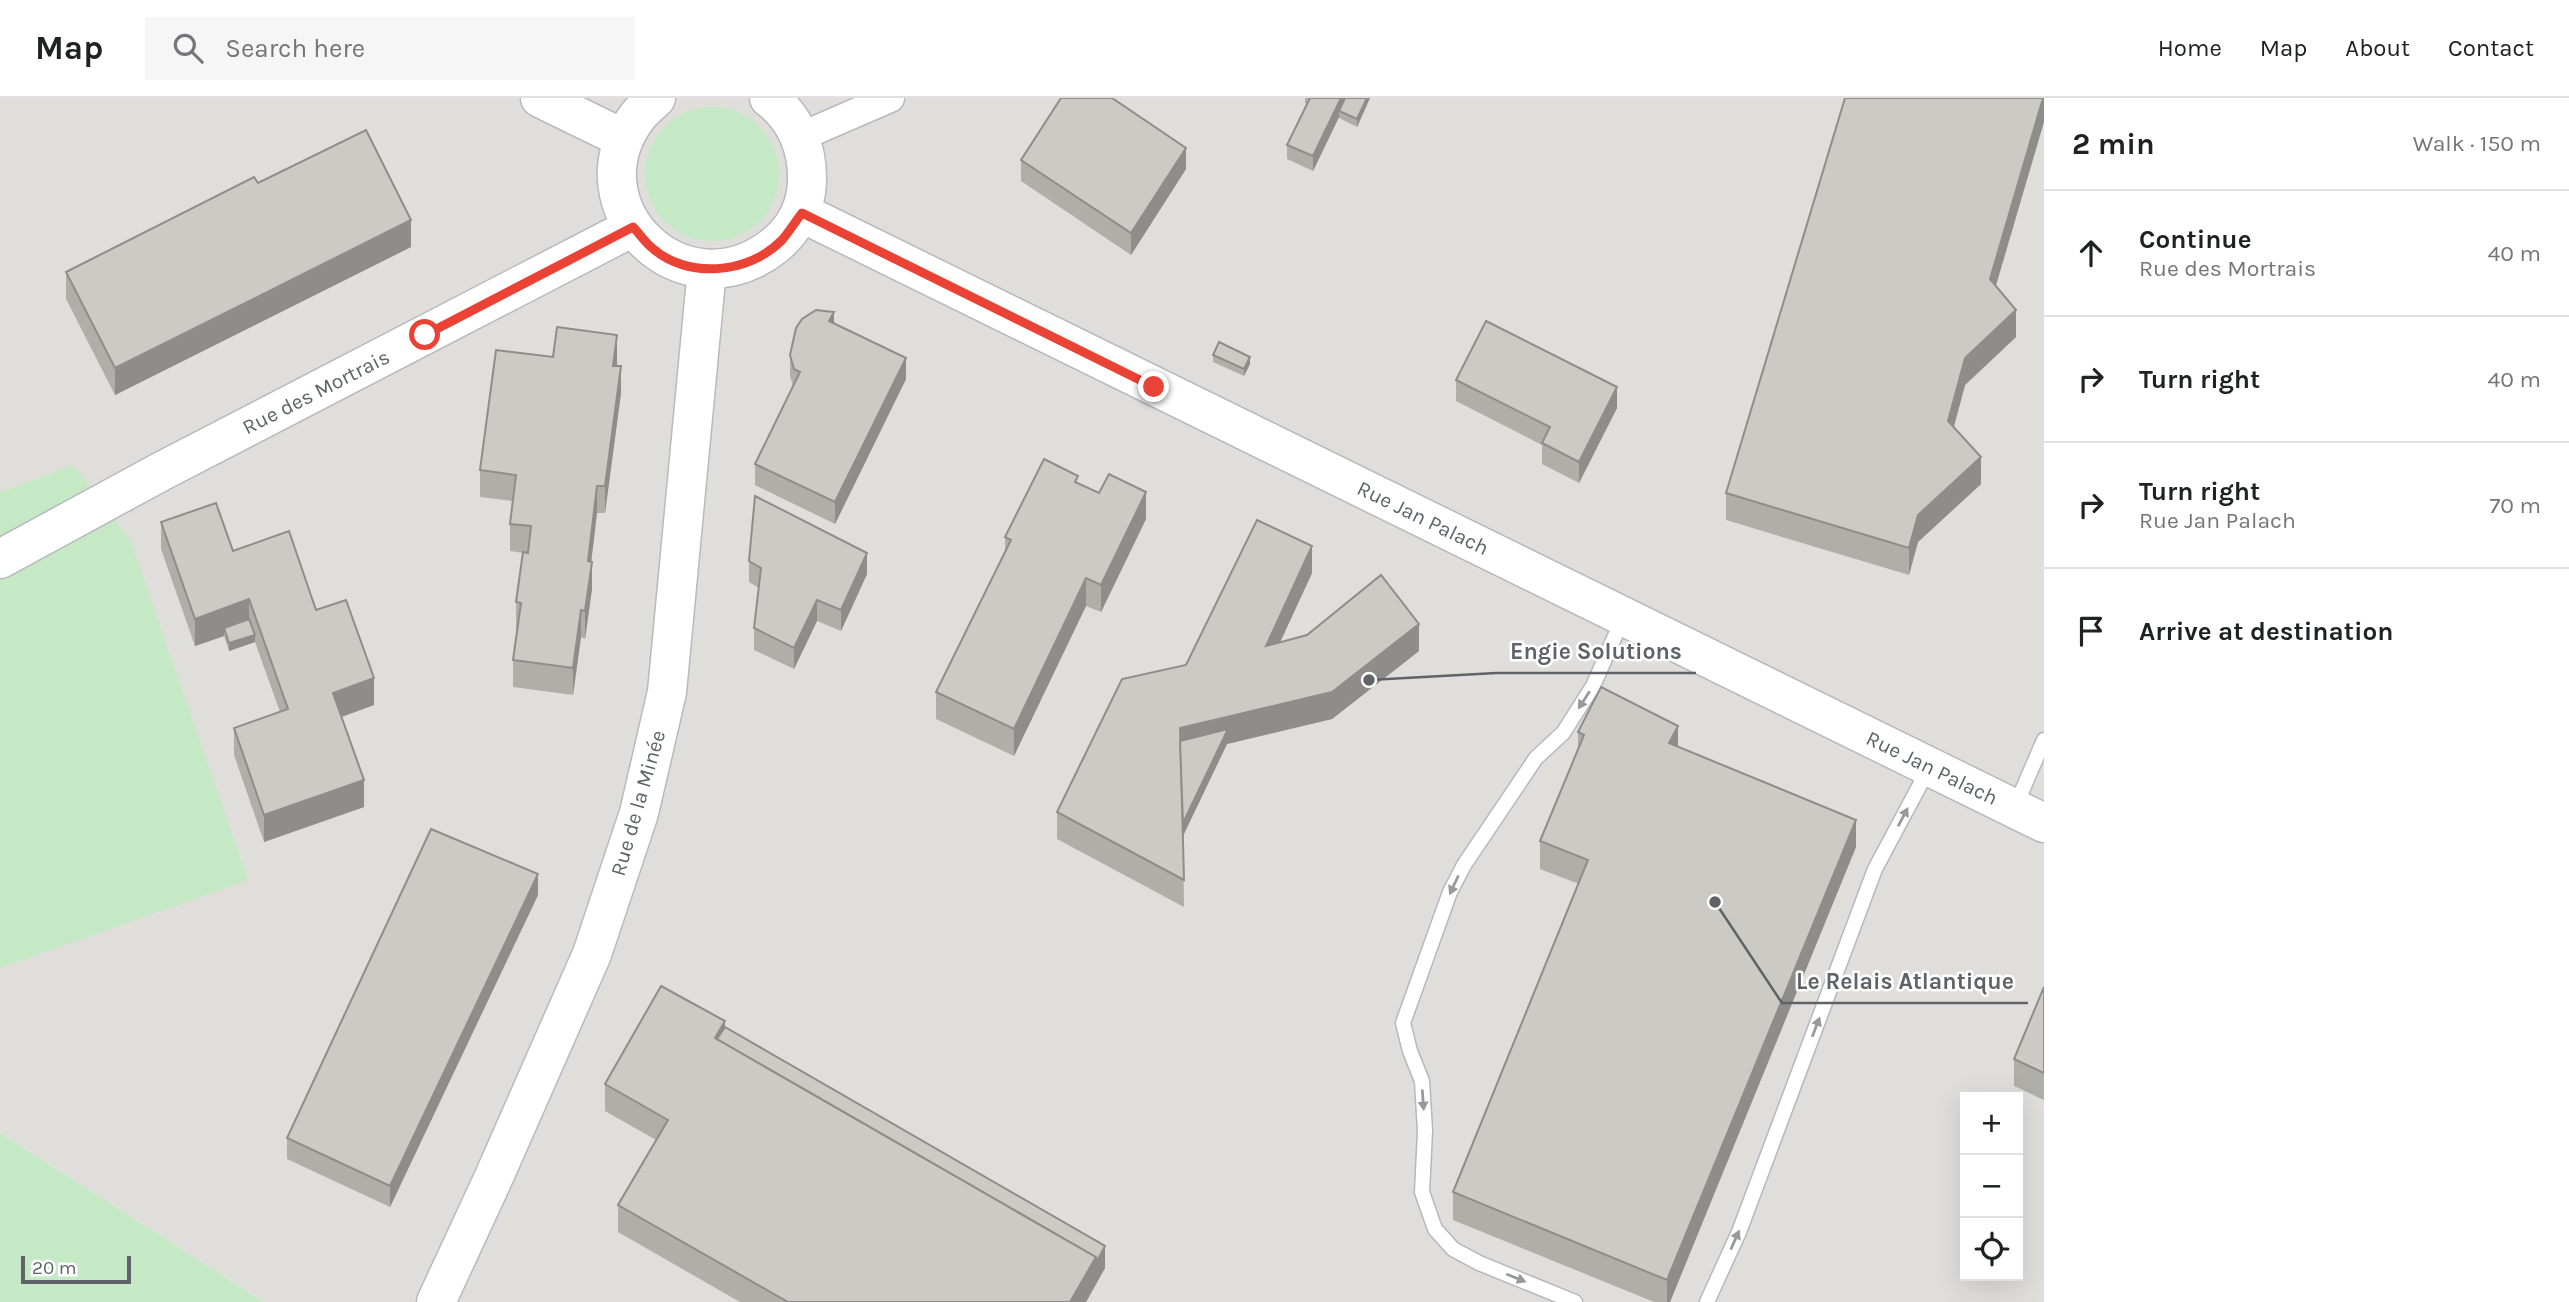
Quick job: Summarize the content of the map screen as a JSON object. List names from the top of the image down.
{
  "streets": {
    "street": ["Rue des Mortrais", "Rue Jan Palach", "Rue de la Minée"]
  },
  "places": ["Engie Solutions", "Le Relais Atlantique"],
  "scale_bar": "20 m",
  "page": {
    "header": "Map",
    "search": "Search here",
    "nav": [
      "Home",
      "Map",
      "About",
      "Contact"
    ],
    "heading": ["2 min", "Walk · 150 m"],
    "list": [
      ["Continue", "Rue des Mortrais", "40 m"],
      ["Turn right", "40 m"],
      ["Turn right", "Rue Jan Palach", "70 m"],
      "Arrive at destination"
    ],
    "map_buttons": ["+", "−"],
    "scale": "20 m"
  }
}
